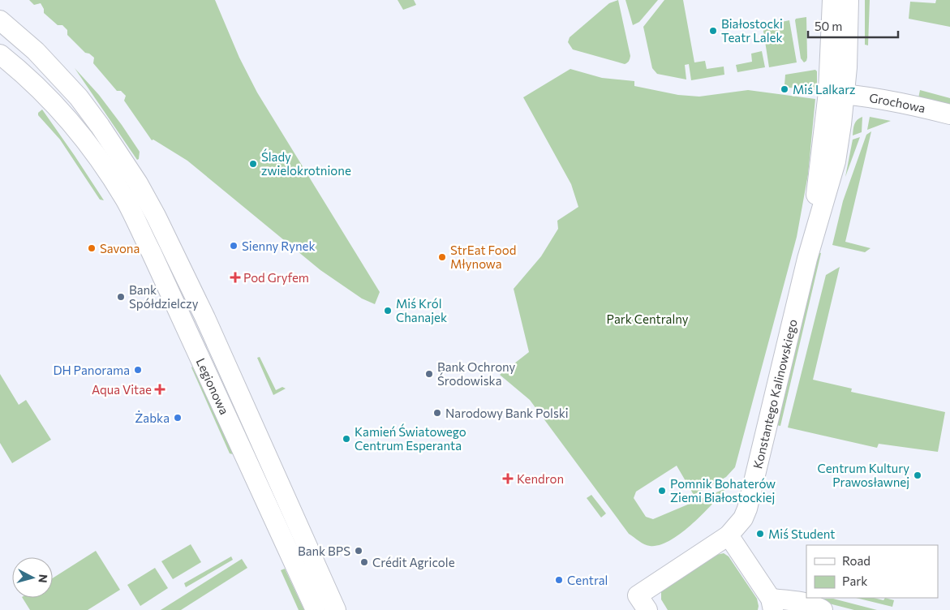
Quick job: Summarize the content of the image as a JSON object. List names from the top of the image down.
{
  "streets": {
    "main road": ["Grochowa", "Legionowa", "Konstantego Kalinowskiego"]
  },
  "crossings": [
    ["Grochowa", "Konstantego Kalinowskiego"]
  ],
  "parks": ["Park Centralny"],
  "places": {
    "other": [
      "Białostocki Teatr Lalek",
      "Miś Lalkarz",
      "Ślady zwielokrotnione",
      "Sienny Rynek",
      "Savona",
      "StrEat Food Młynowa",
      "Bank Spółdzielczy",
      "Miś Król Chanajek",
      "DH Panorama",
      "Bank Ochrony Środowiska",
      "Narodowy Bank Polski",
      "Żabka",
      "Kamień Światowego Centrum Esperanta",
      "Centrum Kultury Prawosławnej",
      "Pomnik Bohaterów Ziemi Białostockiej",
      "Miś Student",
      "Bank BPS",
      "Crédit Agricole",
      "Central"
    ],
    "health": ["Pod Gryfem", "Aqua Vitae", "Kendron"]
  },
  "legend": ["Road", "Park"],
  "scale_bar": "50 m",
  "north": "right"
}
